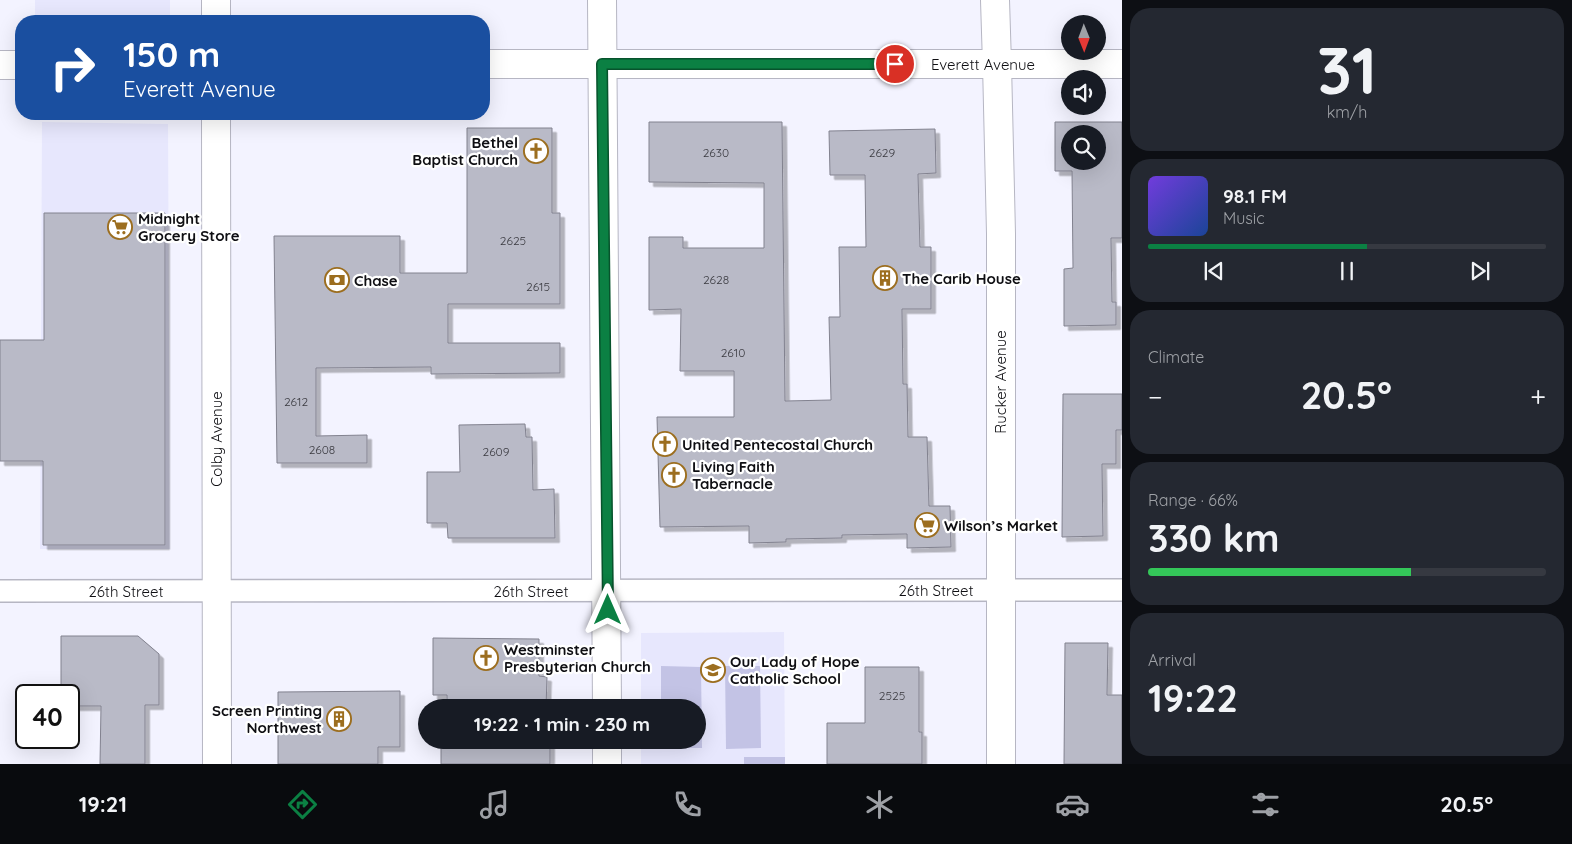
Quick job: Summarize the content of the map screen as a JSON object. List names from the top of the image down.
{
  "streets": {
    "street": [
      "Everett Avenue",
      "Rucker Avenue",
      "Colby Avenue",
      "26th Street"
    ]
  },
  "crossings": [
    ["Everett Avenue", "Rucker Avenue"],
    ["Rucker Avenue", "26th Street"],
    ["Colby Avenue", "26th Street"]
  ],
  "places": {
    "church": [
      "Bethel Baptist Church",
      "United Pentecostal Church",
      "Living Faith Tabernacle",
      "Westminster Presbyterian Church"
    ],
    "supermarket": ["Midnight Grocery Store", "Wilson’s Market"],
    "building": ["The Carib House", "Screen Printing Northwest"],
    "bank": ["Chase"],
    "school or university": ["Our Lady of Hope Catholic School"]
  },
  "house_numbers": [
    "2630",
    "2629",
    "2625",
    "2628",
    "2615",
    "2610",
    "2612",
    "2608",
    "2609",
    "2525"
  ],
  "north": "bottom",
  "page": {
    "tile": [
      ["31", "km/h"],
      "Climate",
      ["Range · 66%", "330 km"],
      ["Arrival", "19:22"]
    ],
    "turn": ["150 m", "Everett Avenue"],
    "song": ["98.1 FM", "Music"],
    "heat": ["−", "20.5°", "+"],
    "limit": "40",
    "trip": "19:22 · 1 min · 230 m",
    "tabs": ["19:21", "20.5°"]
  }
}
